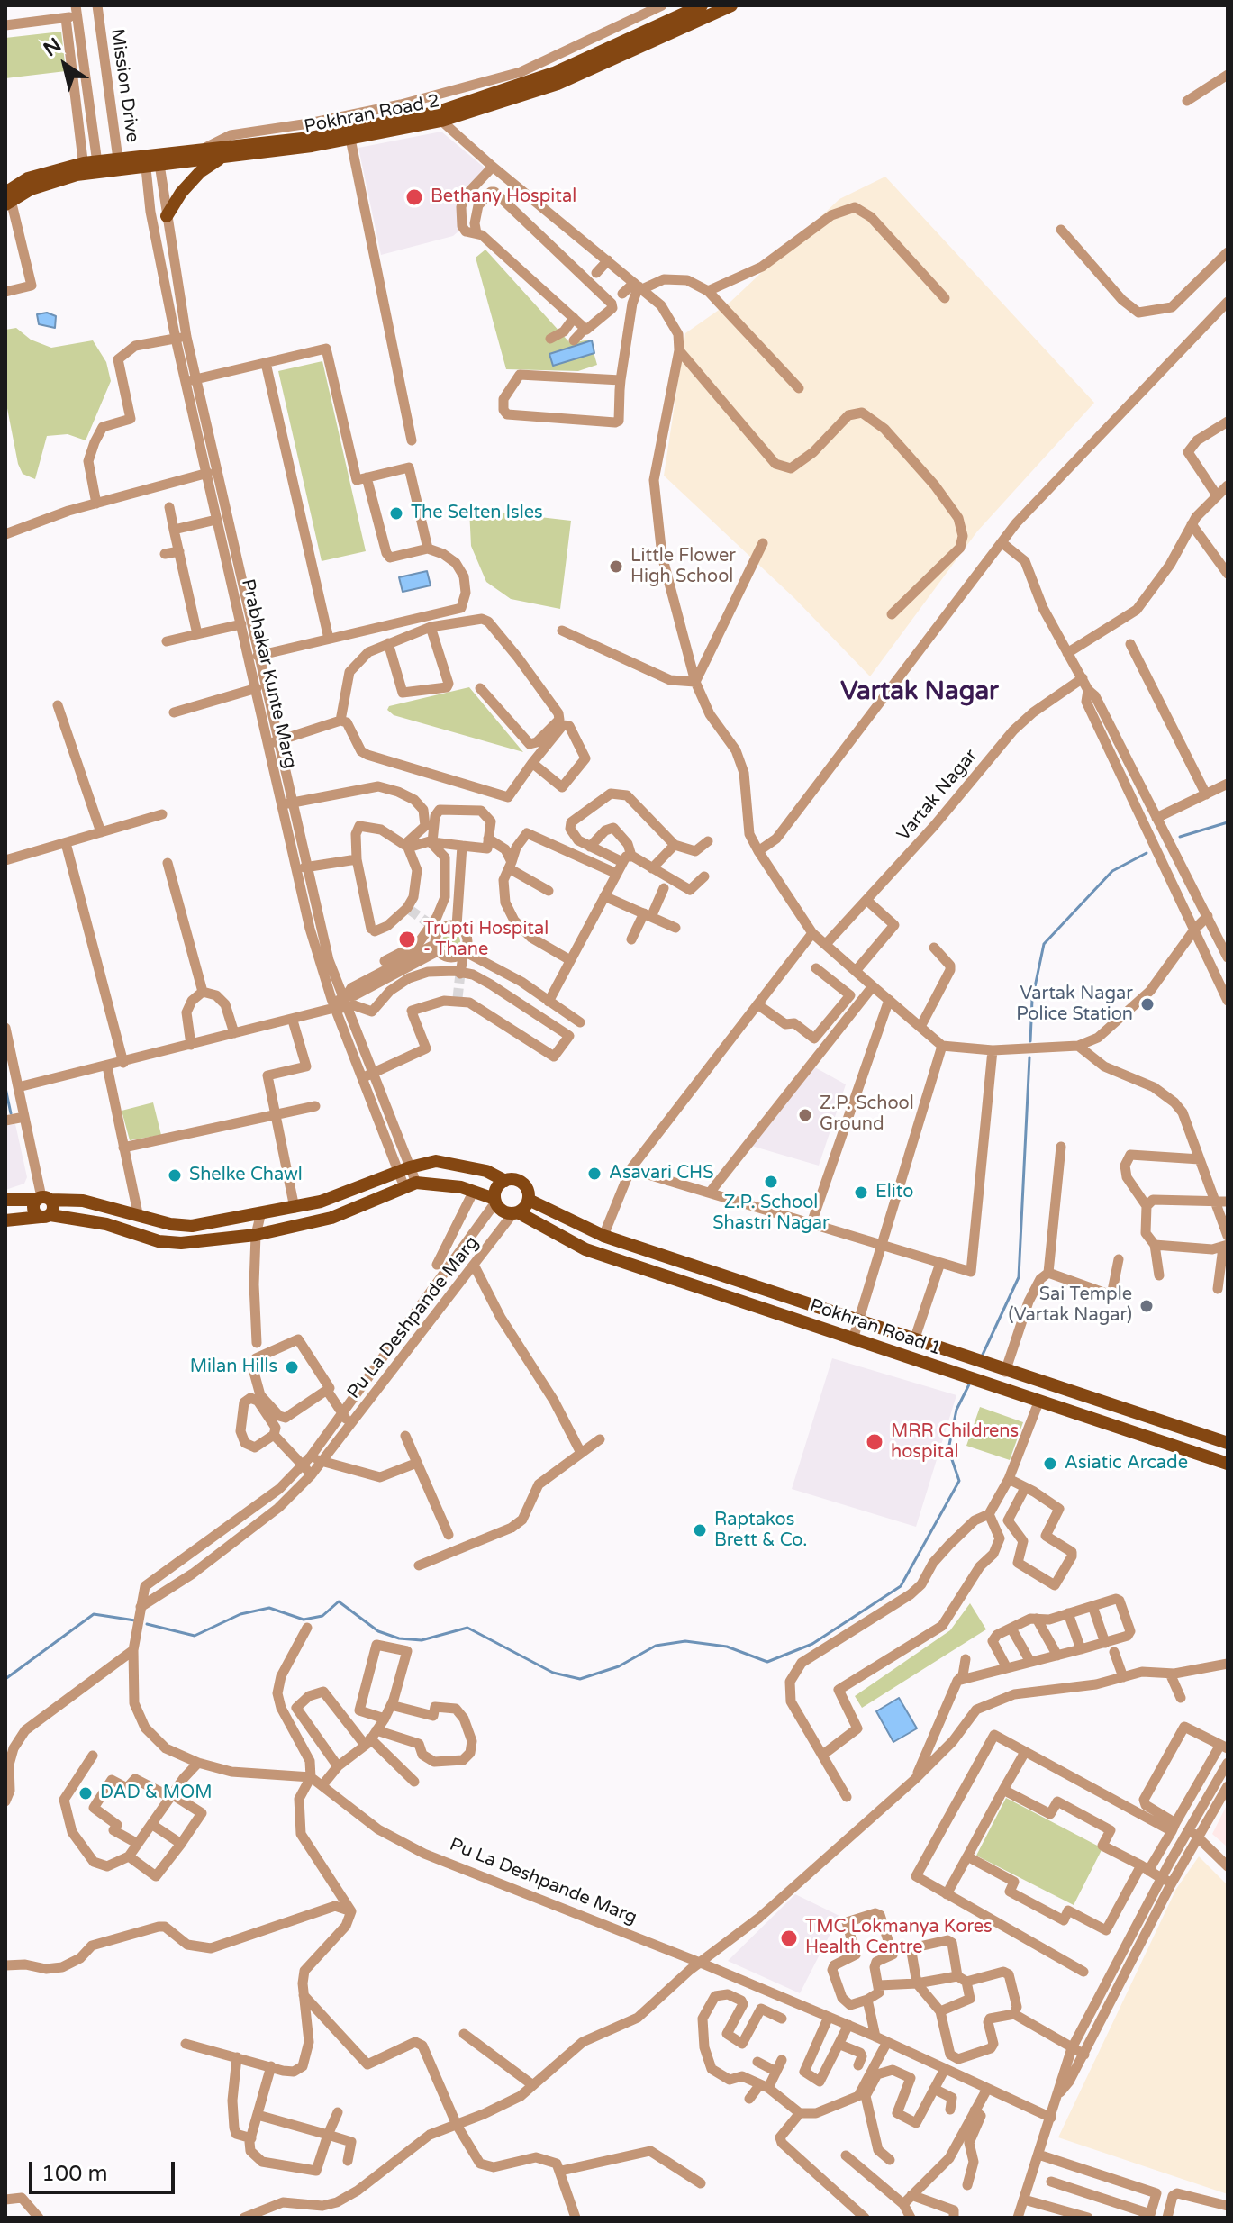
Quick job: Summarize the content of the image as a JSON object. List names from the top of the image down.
{
  "streets": {
    "main road": ["Pokhran Road 2", "Pokhran Road 1"],
    "street": [
      "Mission Drive",
      "Prabhakar Kunte Marg",
      "Vartak Nagar",
      "Pu La Deshpande Marg"
    ]
  },
  "crossings": [
    ["Mission Drive", "Pokhran Road 2"],
    ["Pokhran Road 2", "Prabhakar Kunte Marg"],
    ["Pu La Deshpande Marg", "Pokhran Road 1"]
  ],
  "districts": ["Vartak Nagar"],
  "places": [
    "Bethany Hospital",
    "The Selten Isles",
    "Little Flower High School",
    "Trupti Hospital - Thane",
    "Vartak Nagar Police Station",
    "Z.P. School Ground",
    "Asavari CHS",
    "Shelke Chawl",
    "Z.P. School Shastri Nagar",
    "Elito",
    "Sai Temple (Vartak Nagar)",
    "Milan Hills",
    "MRR Childrens hospital",
    "Asiatic Arcade",
    "Raptakos Brett & Co.",
    "DAD & MOM",
    "TMC Lokmanya Kores Health Centre"
  ],
  "scale_bar": "100 m",
  "north": "top left"
}
